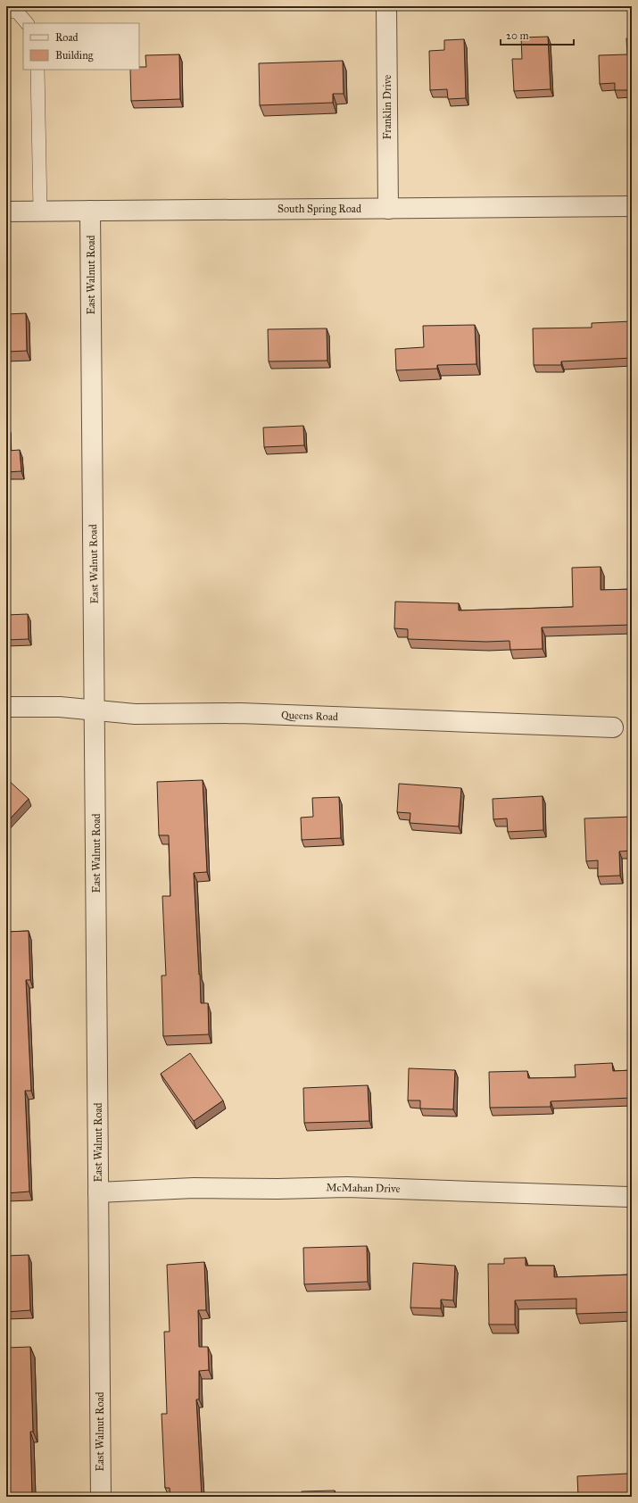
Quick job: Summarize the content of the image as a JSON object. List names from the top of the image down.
{
  "streets": {
    "street": [
      "Franklin Drive",
      "South Spring Road",
      "East Walnut Road",
      "Queens Road",
      "McMahan Drive"
    ]
  },
  "crossings": [
    ["Franklin Drive", "South Spring Road"],
    ["South Spring Road", "East Walnut Road"],
    ["East Walnut Road", "Queens Road"],
    ["East Walnut Road", "McMahan Drive"]
  ],
  "legend": ["Road", "Building"],
  "scale_bar": "20 m"
}
